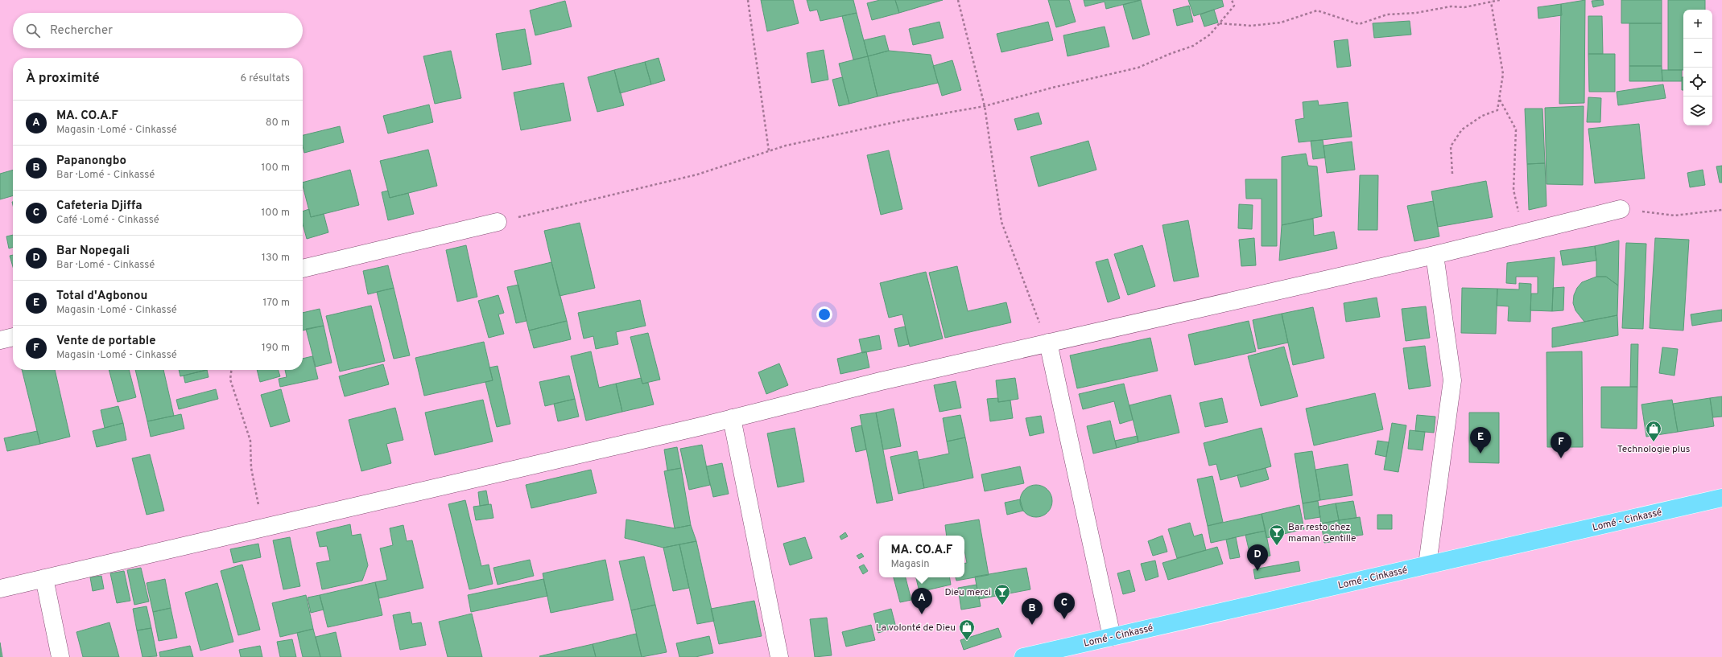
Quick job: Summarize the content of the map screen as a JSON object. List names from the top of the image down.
{
  "streets": {
    "highway": ["Lomé - Cinkassé"]
  },
  "places": {
    "shop": ["Technologie plus", "La volonté de Dieu"],
    "bar": ["Bar resto chez maman Gentille", "Dieu merci"]
  },
  "page": {
    "map_buttons": ["+", "−"],
    "search": "Rechercher",
    "heading": ["À proximité", "6 résultats"],
    "list": [
      {
        "mark": "A",
        "name": "MA. CO.A.F",
        "note": "Magasin · Lomé - Cinkassé",
        "value": "80 m"
      },
      {
        "mark": "B",
        "name": "Papanongbo",
        "note": "Bar · Lomé - Cinkassé",
        "value": "100 m"
      },
      {
        "mark": "C",
        "name": "Cafeteria Djiffa",
        "note": "Café · Lomé - Cinkassé",
        "value": "100 m"
      },
      {
        "mark": "D",
        "name": "Bar Nopegali",
        "note": "Bar · Lomé - Cinkassé",
        "value": "130 m"
      },
      {
        "mark": "E",
        "name": "Total d'Agbonou",
        "note": "Magasin · Lomé - Cinkassé",
        "value": "170 m"
      },
      {
        "mark": "F",
        "name": "Vente de portable",
        "note": "Magasin · Lomé - Cinkassé",
        "value": "190 m"
      }
    ],
    "pins": [
      "E",
      "F",
      "D",
      "A",
      "C",
      "B"
    ],
    "popup": ["MA. CO.A.F", "Magasin"]
  }
}
